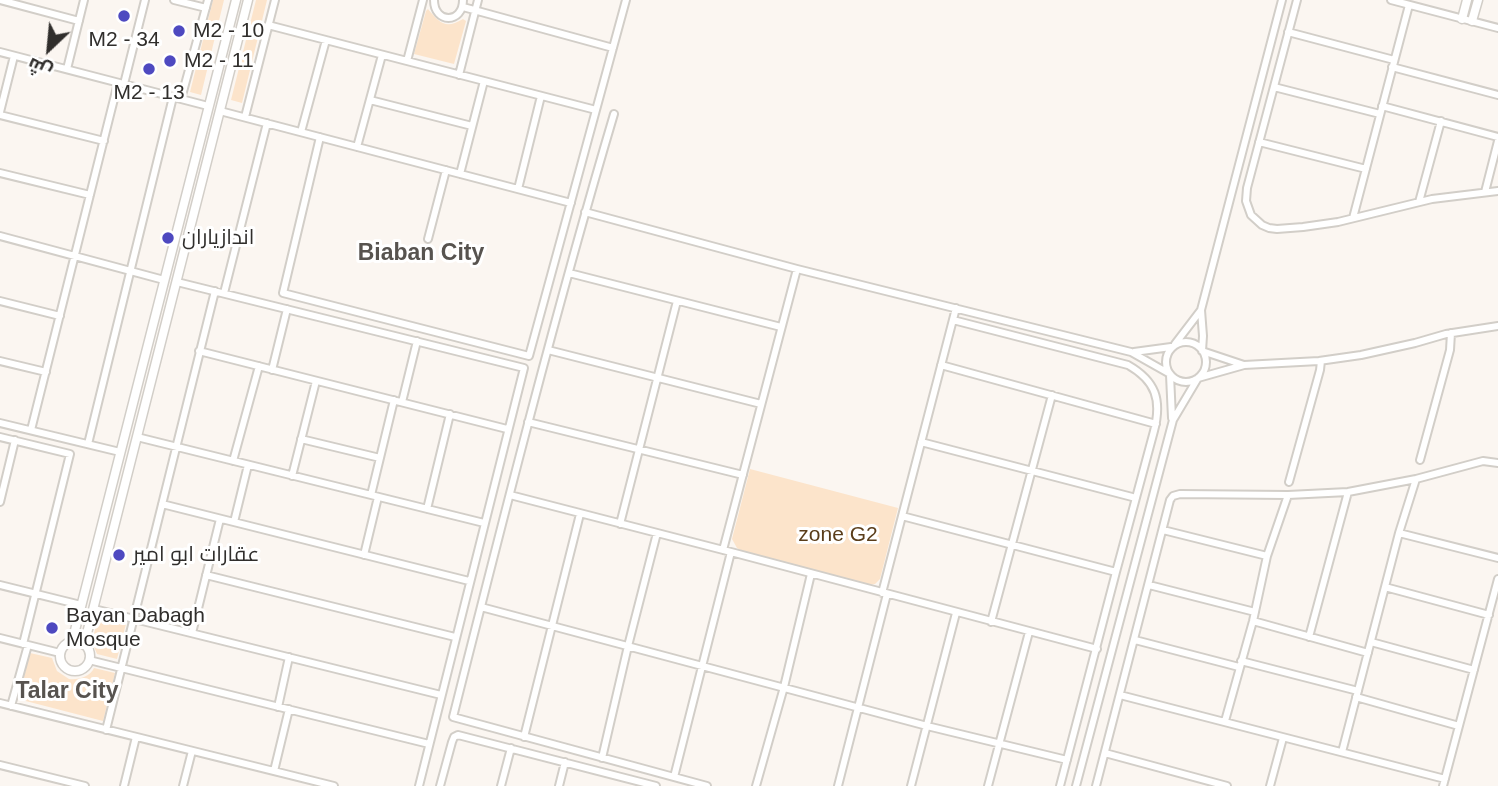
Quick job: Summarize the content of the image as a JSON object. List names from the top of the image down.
{
  "districts": ["Biaban City", "Talar City"],
  "parks": ["zone G2"],
  "places": [
    "M2 - 34",
    "M2 - 10",
    "M2 - 11",
    "M2 - 13",
    "اندازياران",
    "عقارات ابو امير",
    "Bayan Dabagh Mosque"
  ],
  "north": "bottom left"
}
